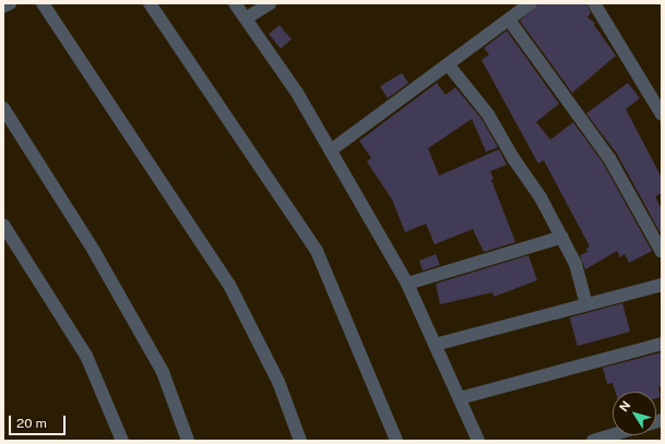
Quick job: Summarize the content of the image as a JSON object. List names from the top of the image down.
{
  "scale_bar": "20 m",
  "north": "top left"
}
